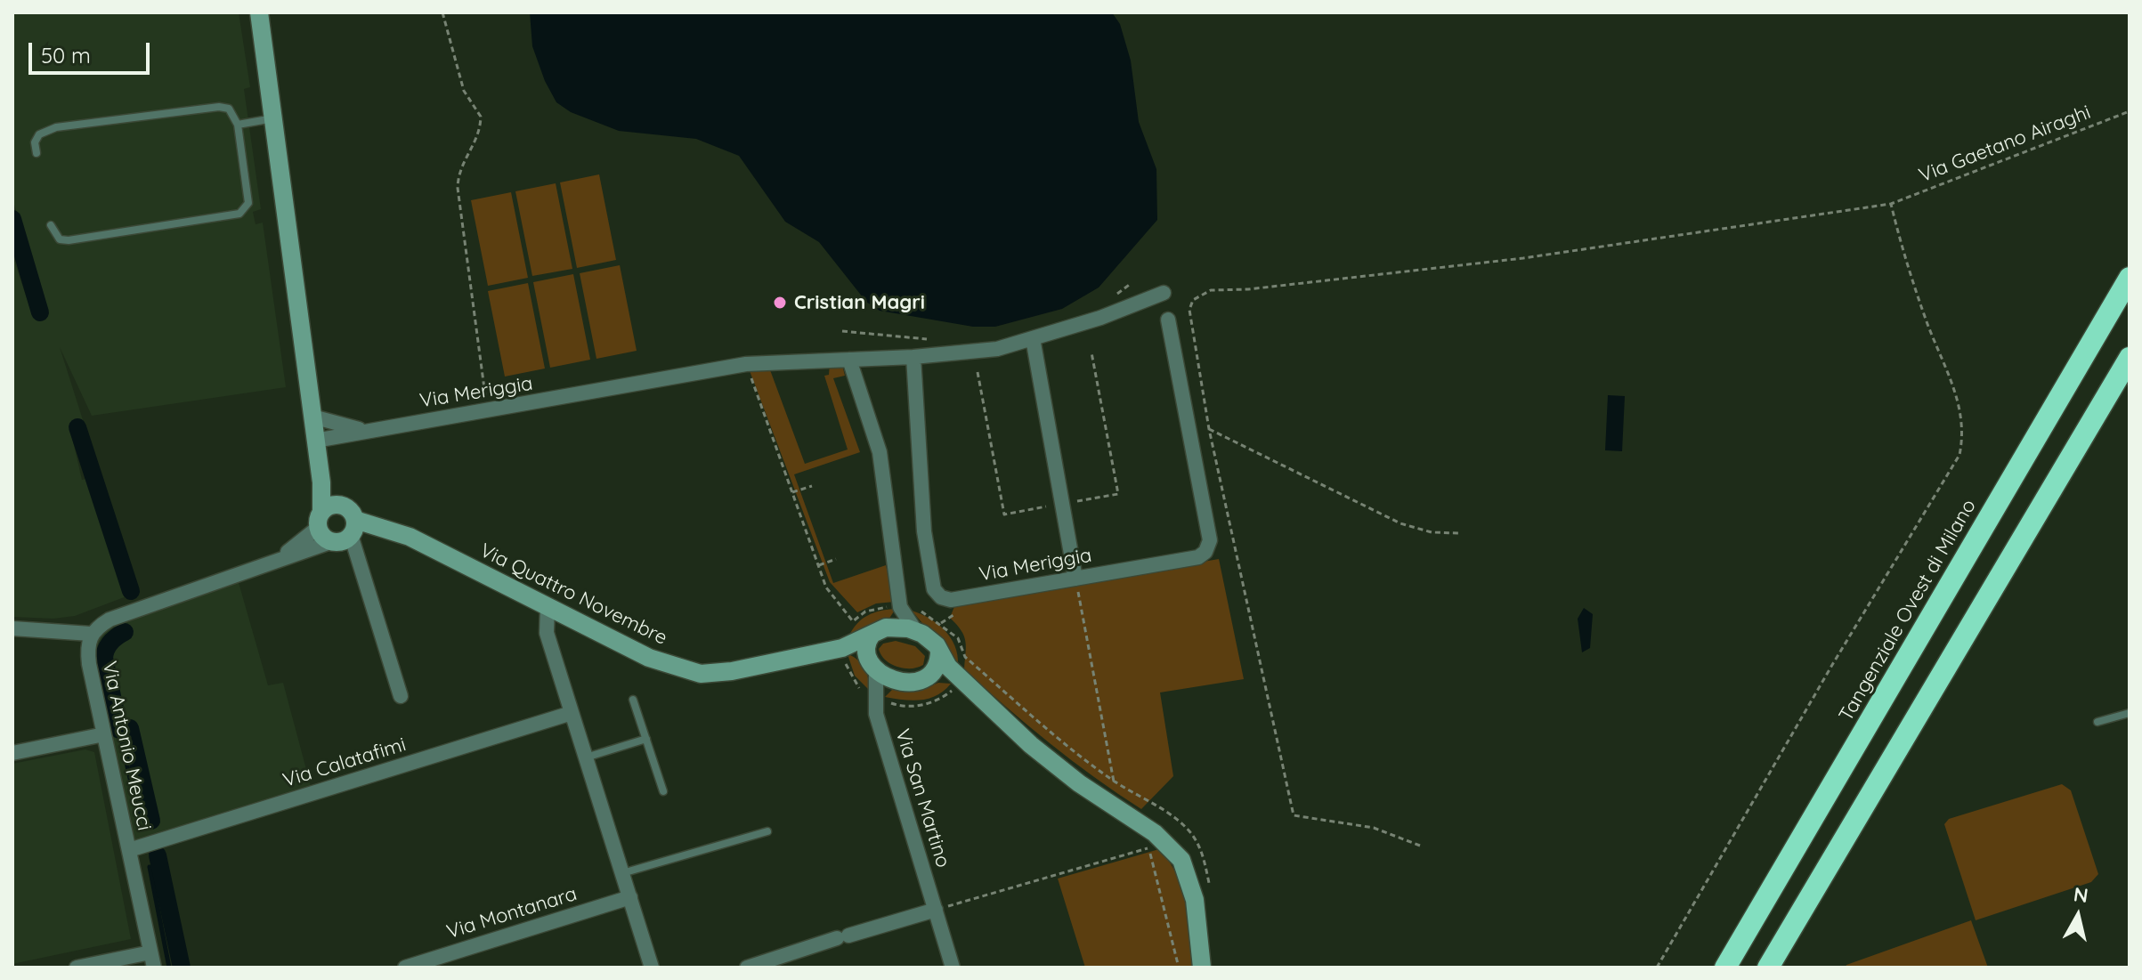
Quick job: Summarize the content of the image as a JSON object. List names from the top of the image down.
{
  "streets": {
    "highway": ["Tangenziale Ovest di Milano"],
    "street": [
      "Via Meriggia",
      "Via Quattro Novembre",
      "Via Antonio Meucci",
      "Via Calatafimi",
      "Via San Martino",
      "Via Montanara"
    ],
    "path": ["Via Gaetano Airaghi"]
  },
  "crossings": [
    ["Via Quattro Novembre", "Via San Martino"],
    ["Via Antonio Meucci", "Via Calatafimi"]
  ],
  "places": ["Cristian Magri"],
  "scale_bar": "50 m",
  "north": "top"
}
